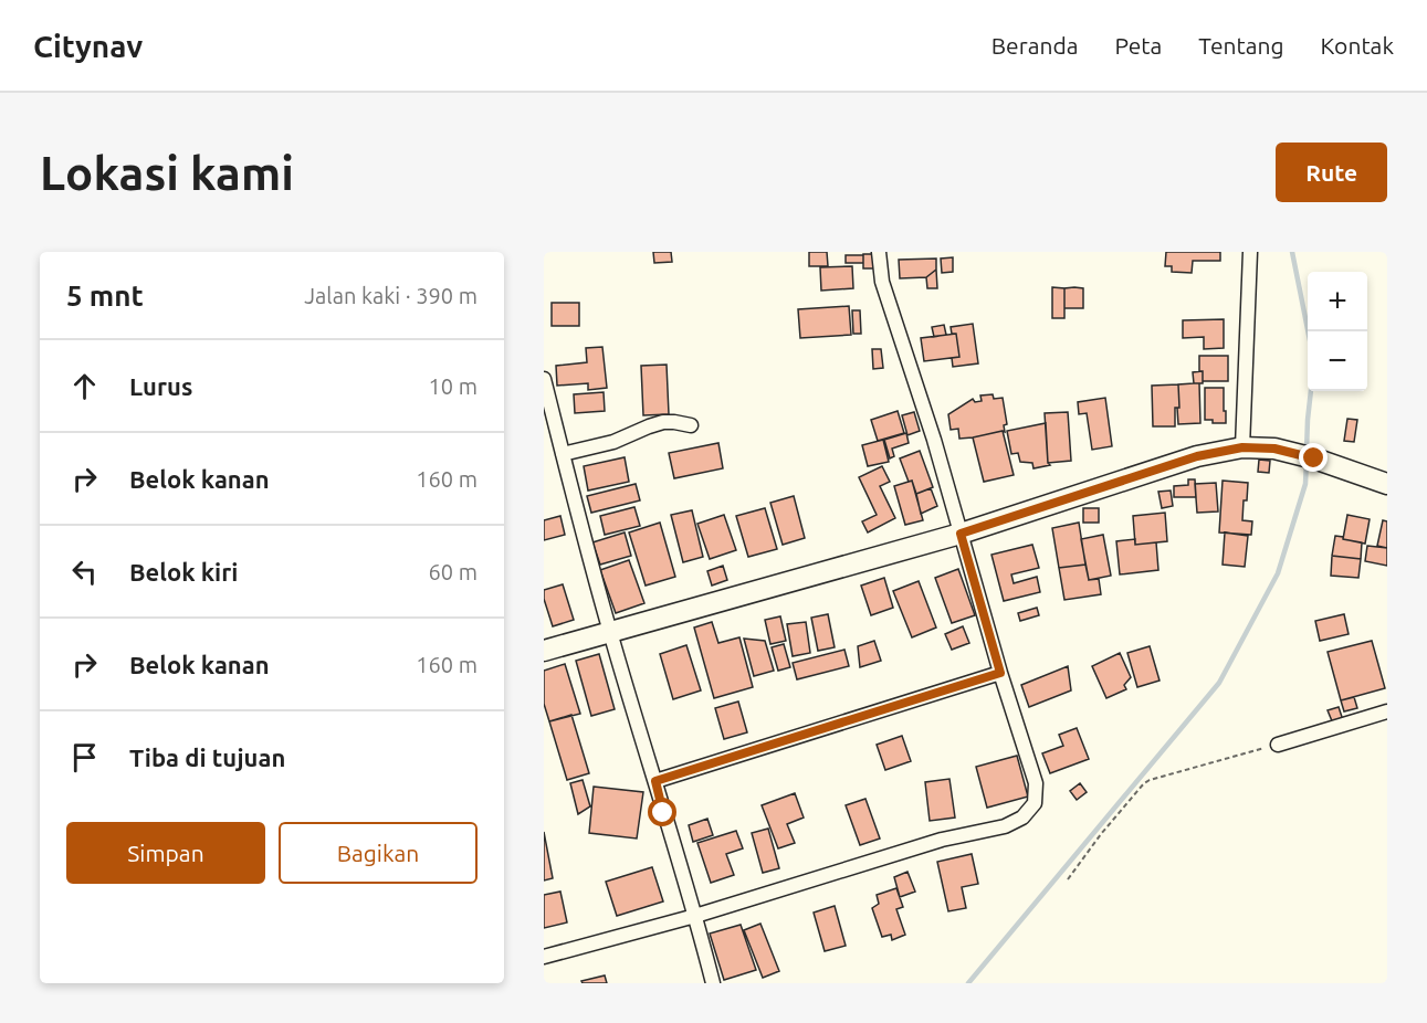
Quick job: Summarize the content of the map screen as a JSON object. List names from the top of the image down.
{
  "page": {
    "header": "Citynav",
    "nav": [
      "Beranda",
      "Peta",
      "Tentang",
      "Kontak"
    ],
    "buttons": [
      "Rute",
      ["Simpan", "Bagikan"]
    ],
    "title": "Lokasi kami",
    "heading": ["5 mnt", "Jalan kaki · 390 m"],
    "map_buttons": ["+", "−"],
    "list": [
      ["Lurus", "10 m"],
      ["Belok kanan", "160 m"],
      ["Belok kiri", "60 m"],
      ["Belok kanan", "160 m"],
      "Tiba di tujuan"
    ]
  }
}
